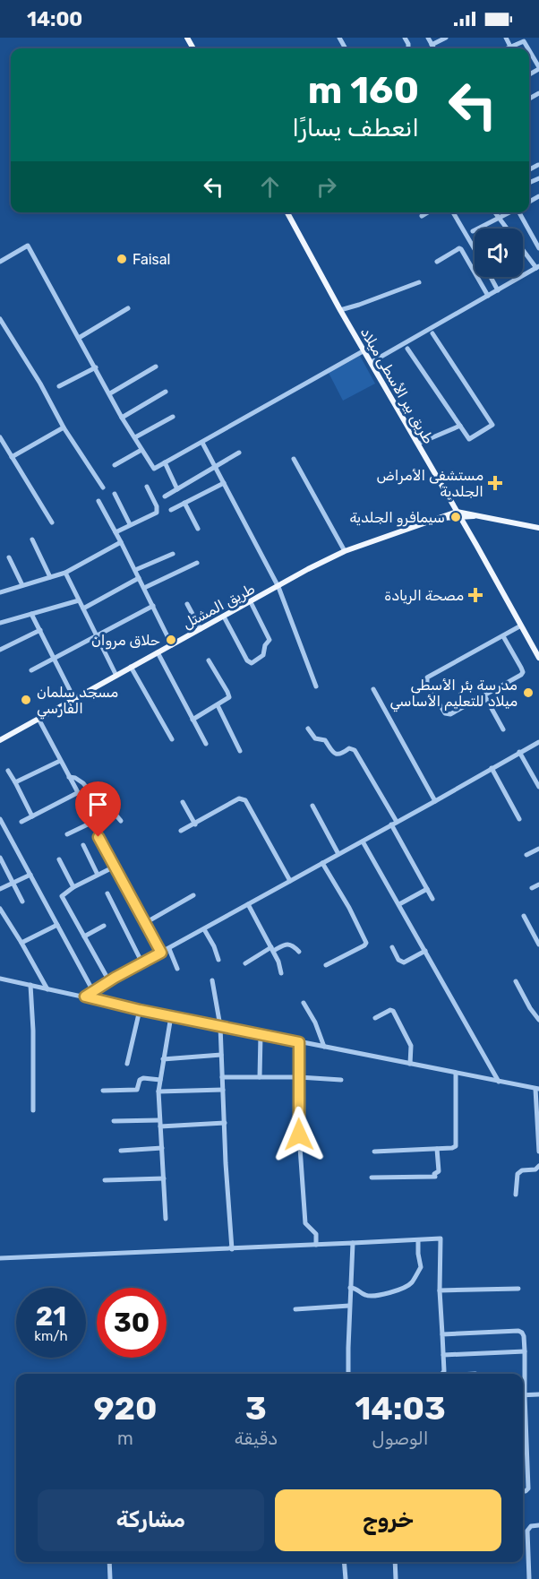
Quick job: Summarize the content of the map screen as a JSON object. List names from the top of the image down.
{
  "streets": {
    "main road": ["طريق بير الأسطى ميلاد", "طريق المشتل"]
  },
  "crossings": [
    ["طريق بير الأسطى ميلاد", "طريق المشتل"]
  ],
  "places": {
    "other": [
      "Faisal",
      "سيمافرو الجلدية",
      "حلاق مروان",
      "مدرسة بئر الأسطى ميلاد للتعليم الأساسي",
      "مسجد سلمان الفارسي"
    ],
    "health": ["مستشفى الأمراض الجلدية", "مصحة الريادة"]
  },
  "page": {
    "status": "14:00",
    "turn": ["160 m", "انعطف يسارًا"],
    "speed": "21 km/h",
    "limit": "30",
    "eta": [
      "14:03",
      "الوصول",
      "3",
      "دقيقة",
      "920",
      "m"
    ],
    "buttons": ["خروج", "مشاركة"]
  }
}
